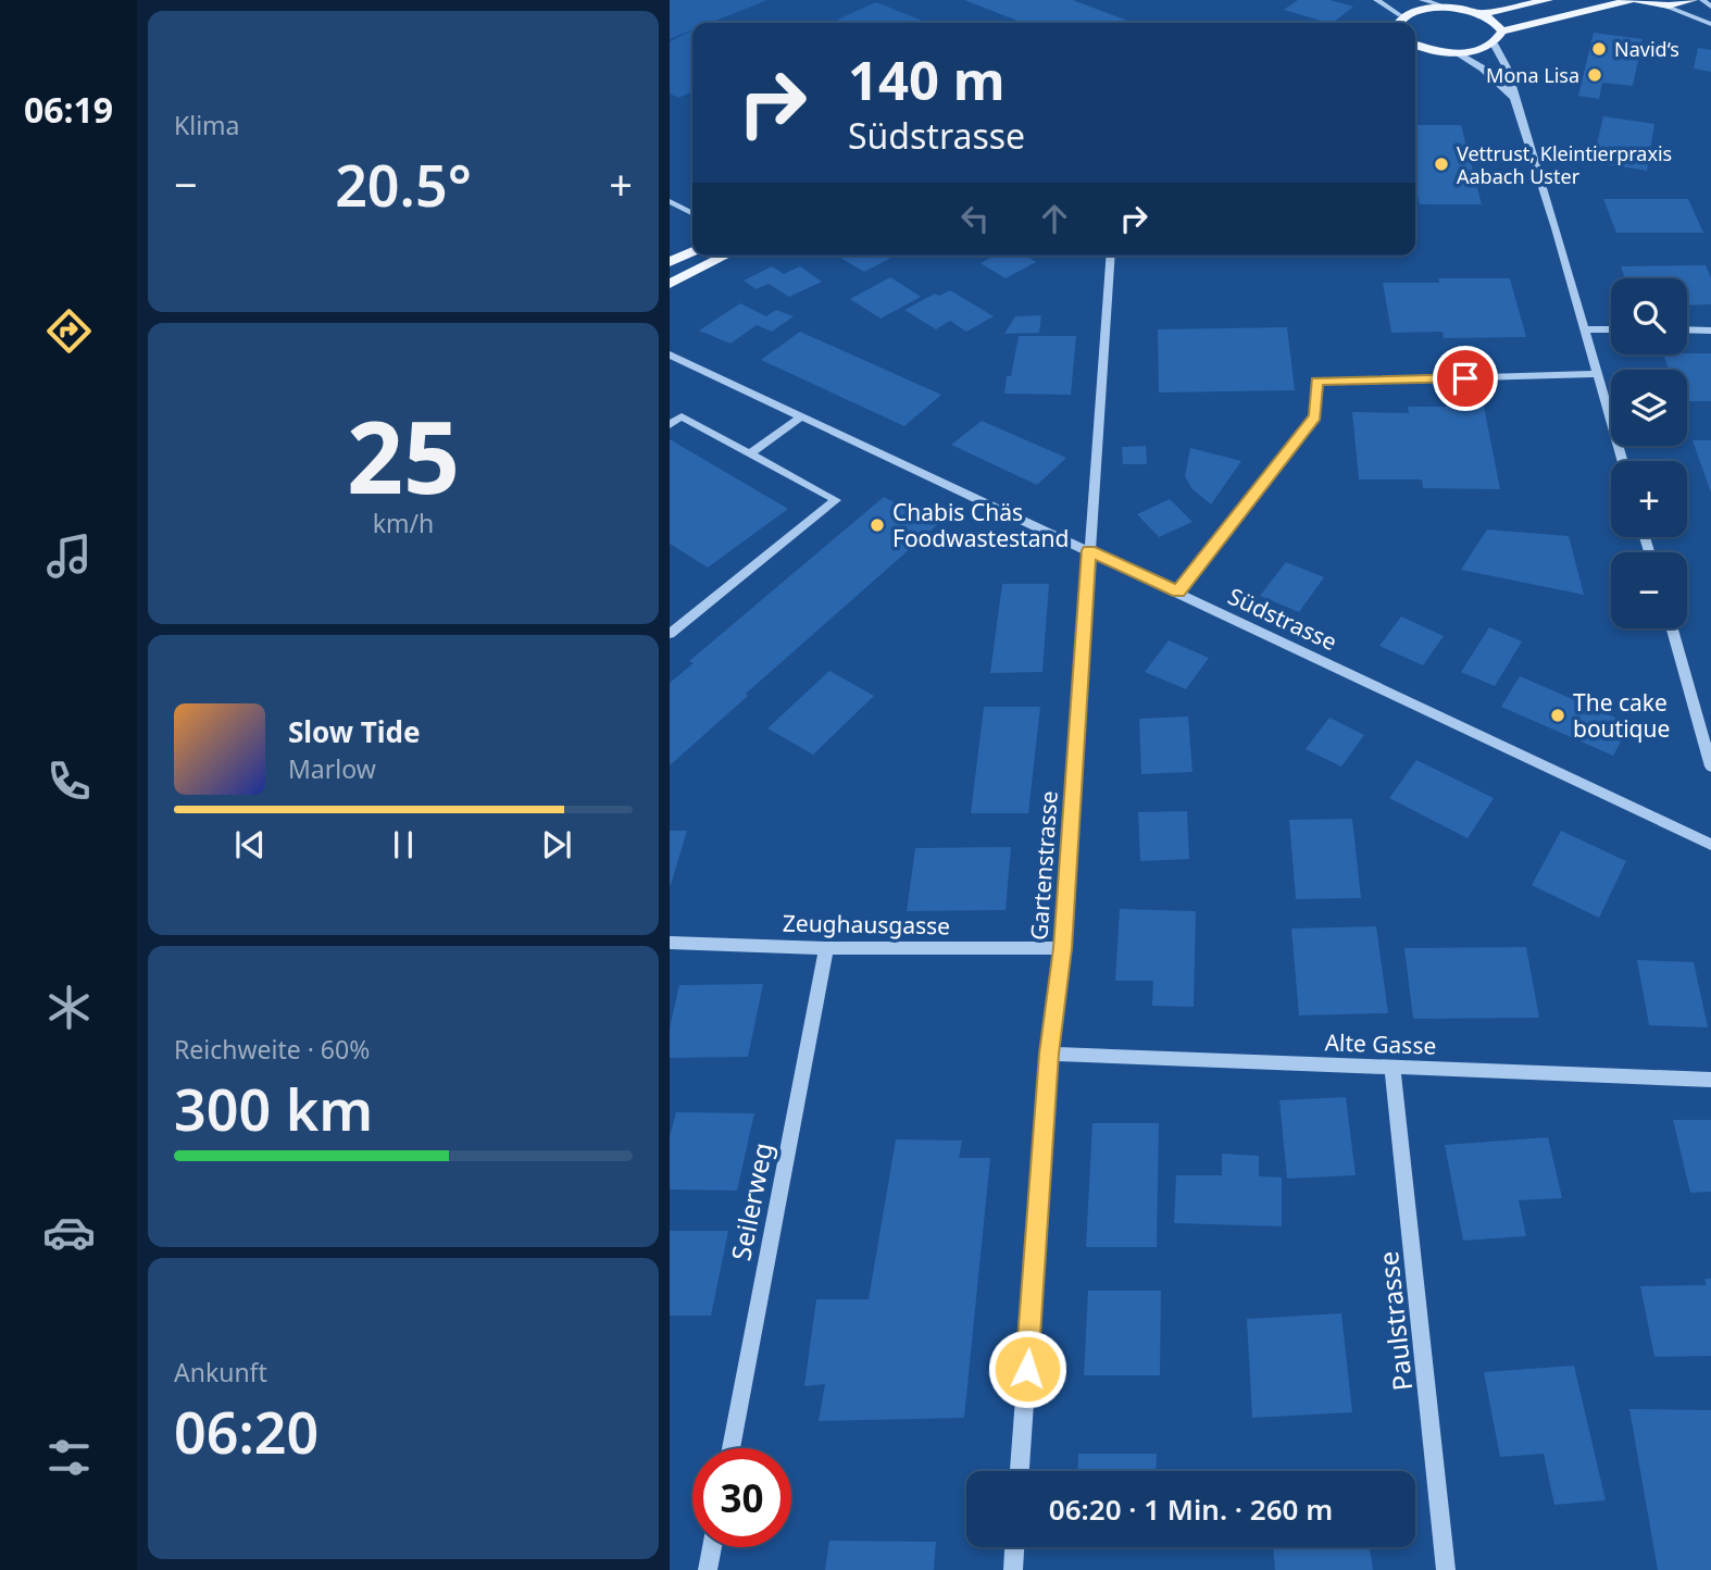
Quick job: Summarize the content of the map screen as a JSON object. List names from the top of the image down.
{
  "streets": {
    "street": [
      "Südstrasse",
      "Gartenstrasse",
      "Zeughausgasse",
      "Alte Gasse",
      "Seilerweg",
      "Paulstrasse"
    ]
  },
  "crossings": [
    ["Südstrasse", "Gartenstrasse"],
    ["Gartenstrasse", "Zeughausgasse"],
    ["Gartenstrasse", "Alte Gasse"],
    ["Zeughausgasse", "Seilerweg"],
    ["Alte Gasse", "Paulstrasse"]
  ],
  "places": [
    "Navid‘s",
    "Mona Lisa",
    "Vettrust, Kleintierpraxis Aabach Uster",
    "Chabis Chäs Foodwastestand",
    "The cake boutique"
  ],
  "page": {
    "tabs": "06:19",
    "tile": [
      "Klima",
      ["25", "km/h"],
      ["Reichweite · 60%", "300 km"],
      ["Ankunft", "06:20"]
    ],
    "turn": ["140 m", "Südstrasse"],
    "heat": ["−", "20.5°", "+"],
    "map_buttons": ["+", "−"],
    "song": ["Slow Tide", "Marlow"],
    "limit": "30",
    "trip": "06:20 · 1 Min. · 260 m"
  }
}
